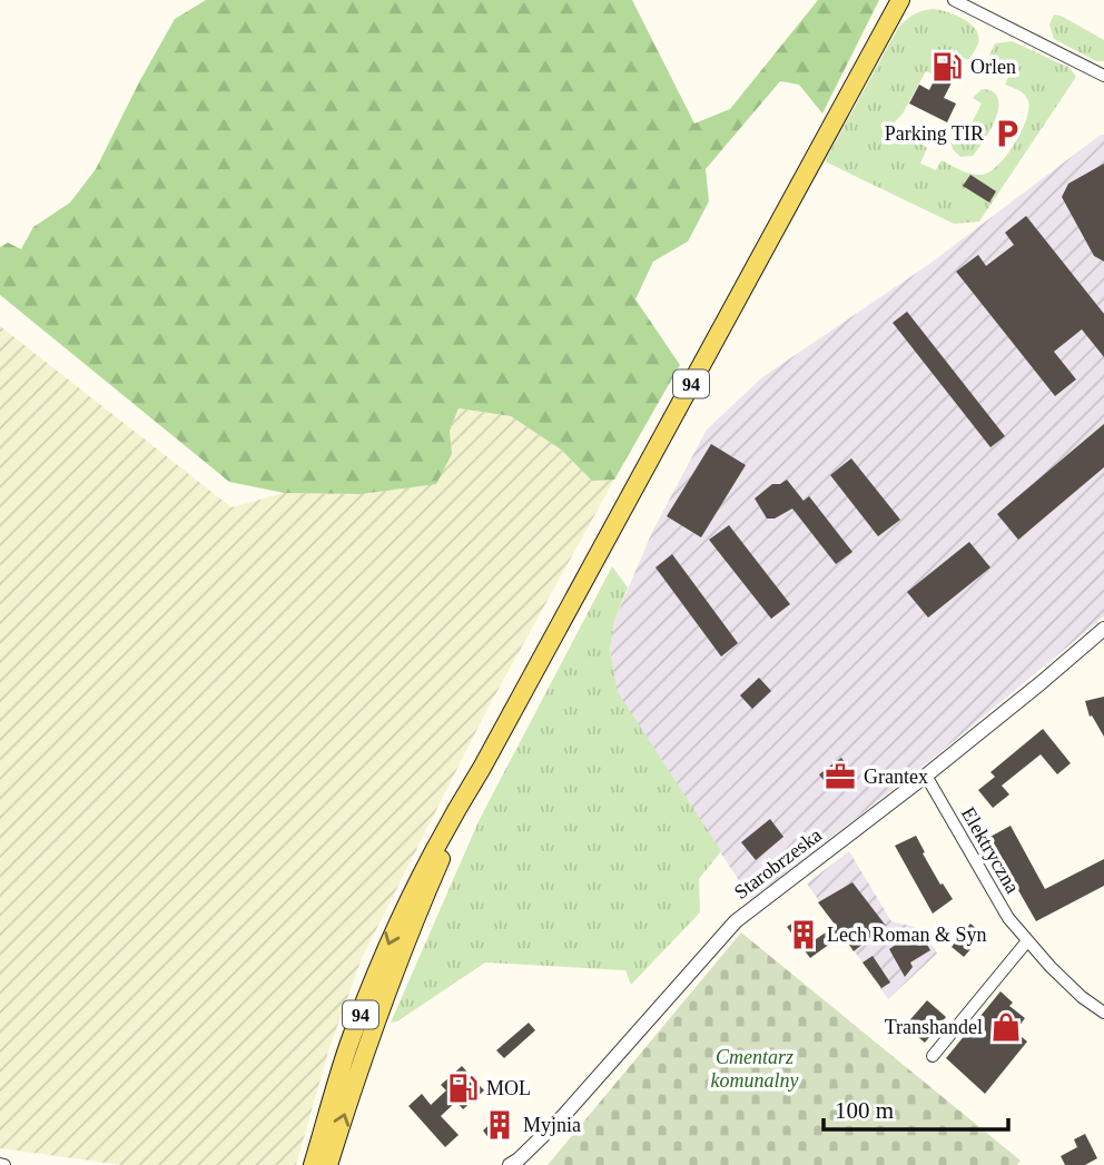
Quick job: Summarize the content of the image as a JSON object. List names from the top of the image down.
{
  "streets": {
    "main road": ["94"],
    "street": ["Elektryczna", "Starobrzeska"]
  },
  "crossings": [
    ["Elektryczna", "Starobrzeska"]
  ],
  "parks": ["Cmentarz komunalny"],
  "places": {
    "fuel station": ["Orlen", "MOL"],
    "parking": ["Parking TIR"],
    "office": ["Grantex"],
    "building": ["Lech Roman & Syn", "Myjnia"],
    "shop": ["Transhandel"]
  },
  "scale_bar": "100 m"
}
